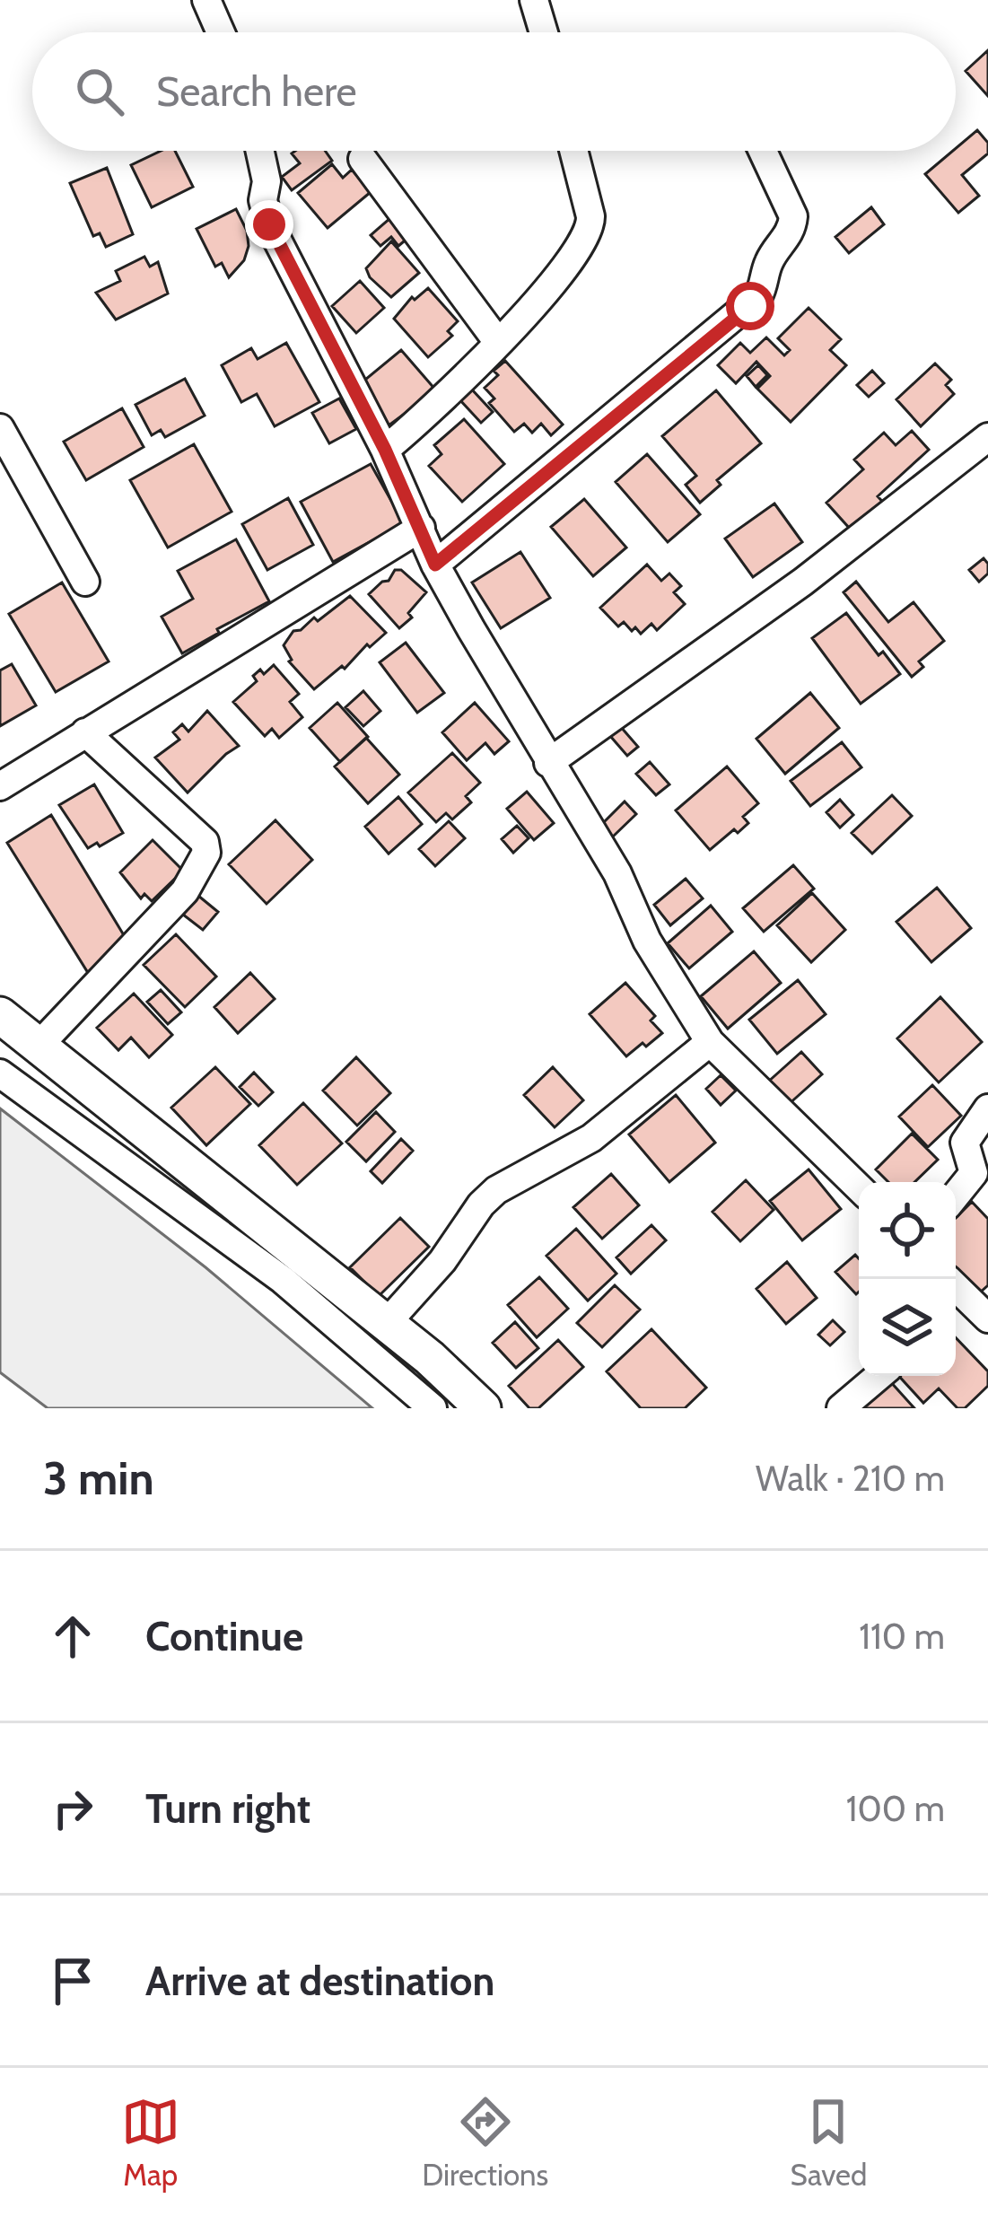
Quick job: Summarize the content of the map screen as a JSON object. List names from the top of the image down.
{
  "page": {
    "search": "Search here",
    "heading": ["3 min", "Walk · 210 m"],
    "list": [
      ["Continue", "110 m"],
      ["Turn right", "100 m"],
      "Arrive at destination"
    ],
    "nav": ["Map", "Directions", "Saved"]
  }
}
